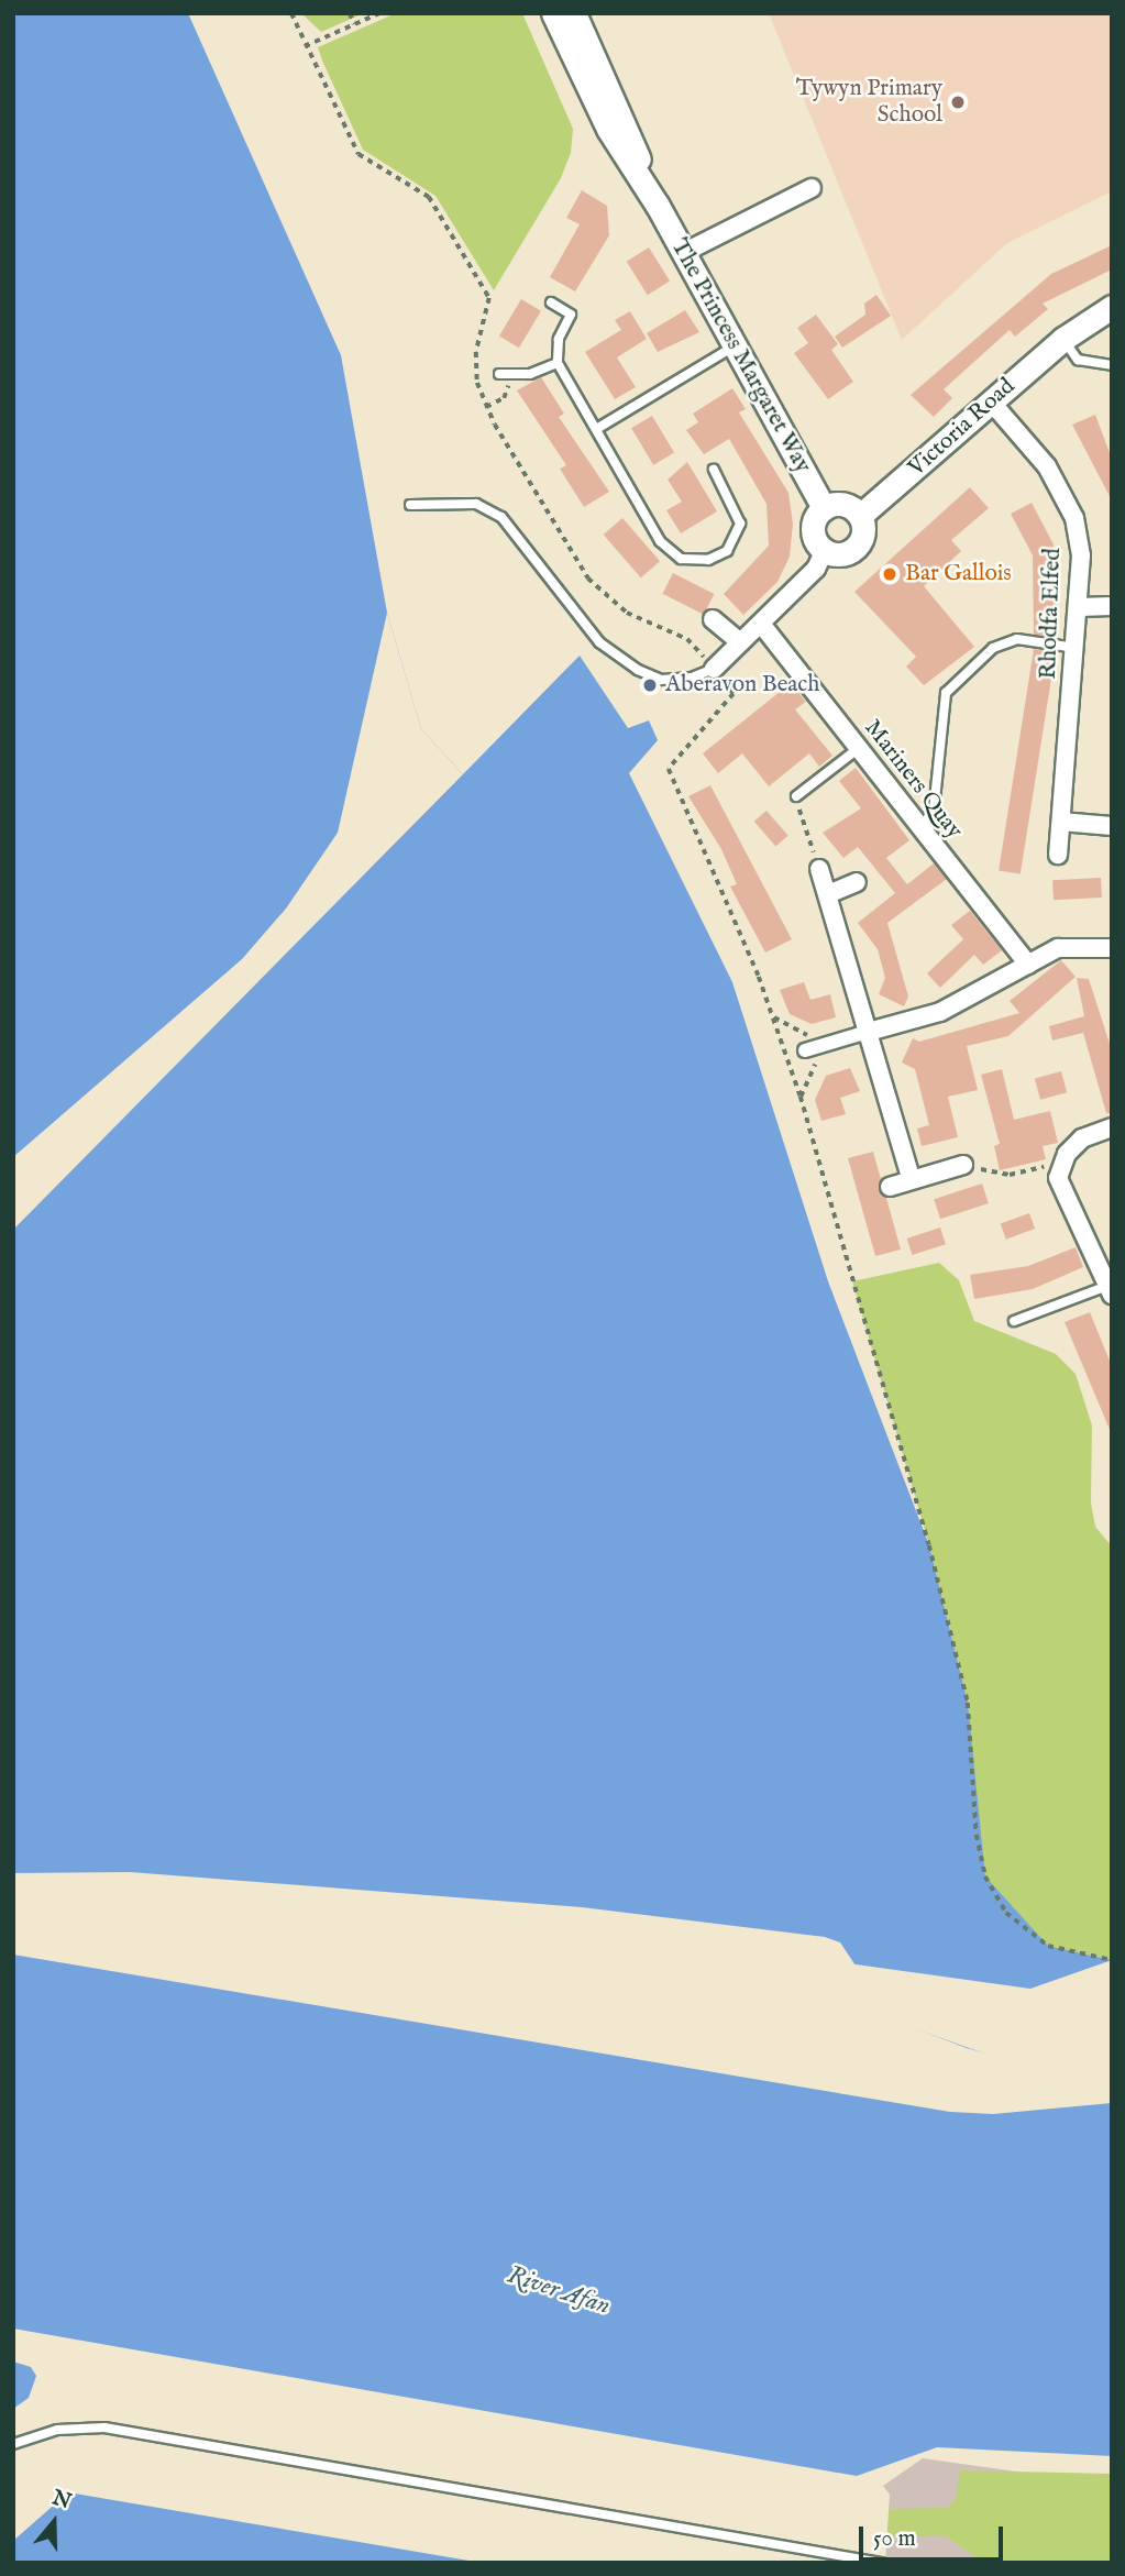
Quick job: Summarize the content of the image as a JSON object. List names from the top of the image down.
{
  "streets": {
    "street": [
      "The Princess Margaret Way",
      "Victoria Road",
      "Rhodfa Elfed",
      "Mariners Quay"
    ]
  },
  "crossings": [
    ["The Princess Margaret Way", "Victoria Road"],
    ["Victoria Road", "Rhodfa Elfed"]
  ],
  "water": ["River Afan"],
  "places": ["Tywyn Primary School", "Bar Gallois", "Aberavon Beach"],
  "scale_bar": "50 m",
  "north": "top"
}
